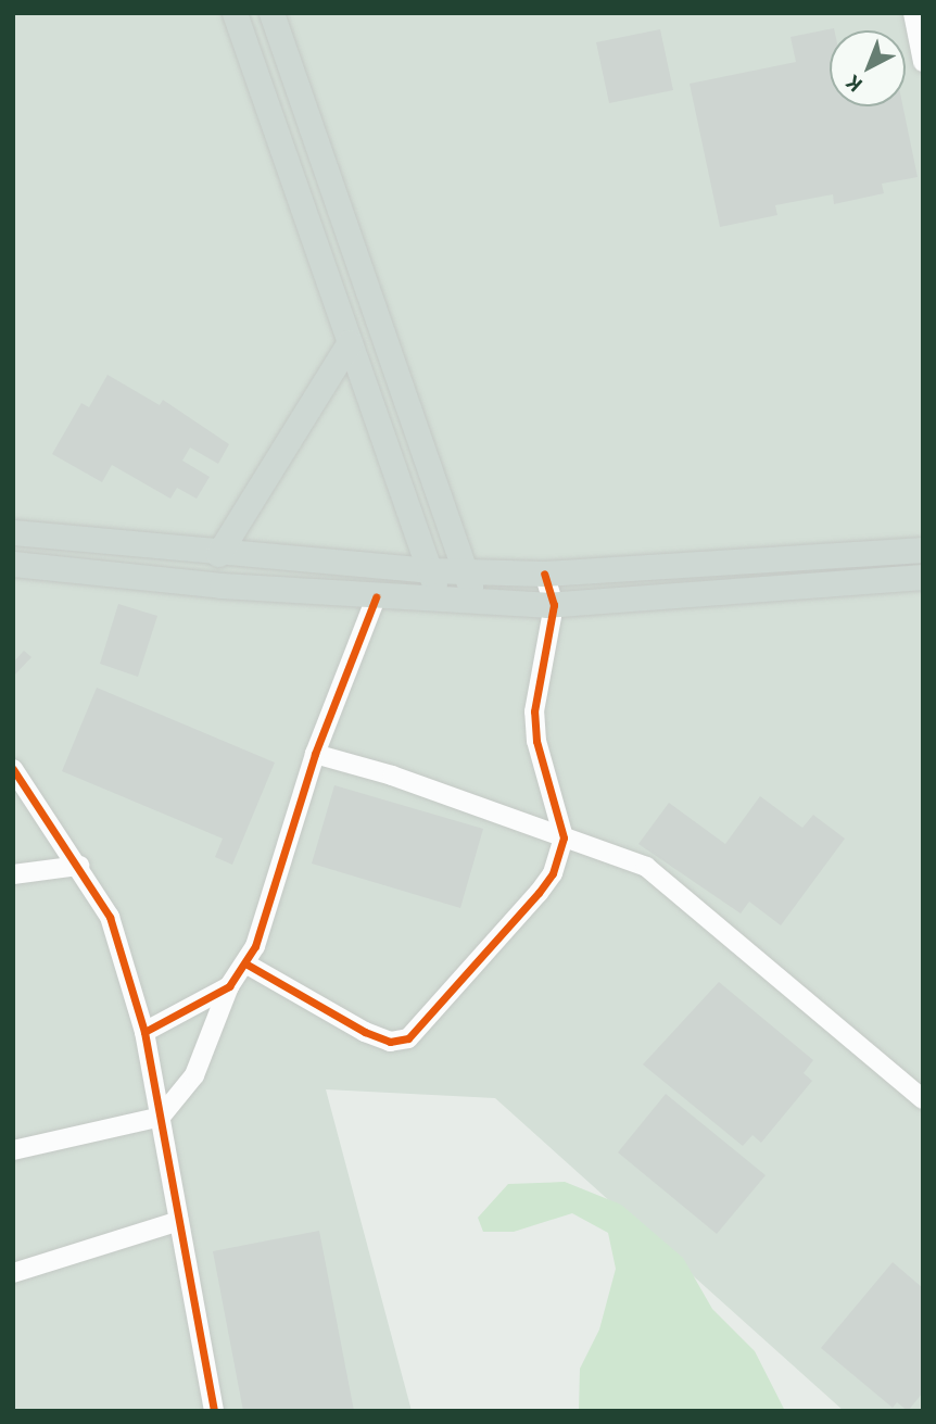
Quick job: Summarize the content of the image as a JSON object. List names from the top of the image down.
{
  "north": "bottom left"
}
